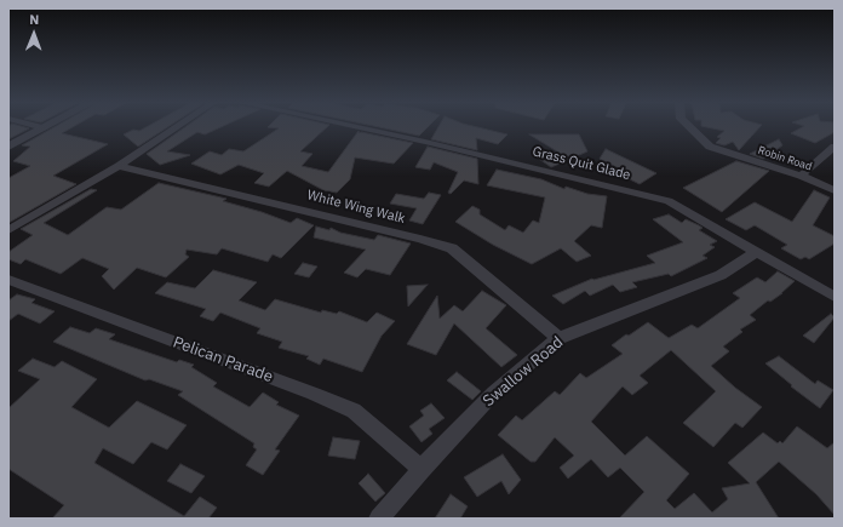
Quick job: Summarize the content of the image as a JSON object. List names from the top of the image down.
{
  "streets": {
    "street": [
      "Robin Road",
      "Grass Quit Glade",
      "White Wing Walk",
      "Pelican Parade",
      "Swallow Road"
    ]
  },
  "crossings": [
    ["Grass Quit Glade", "Swallow Road"],
    ["White Wing Walk", "Swallow Road"],
    ["Pelican Parade", "Swallow Road"]
  ],
  "north": "top"
}
